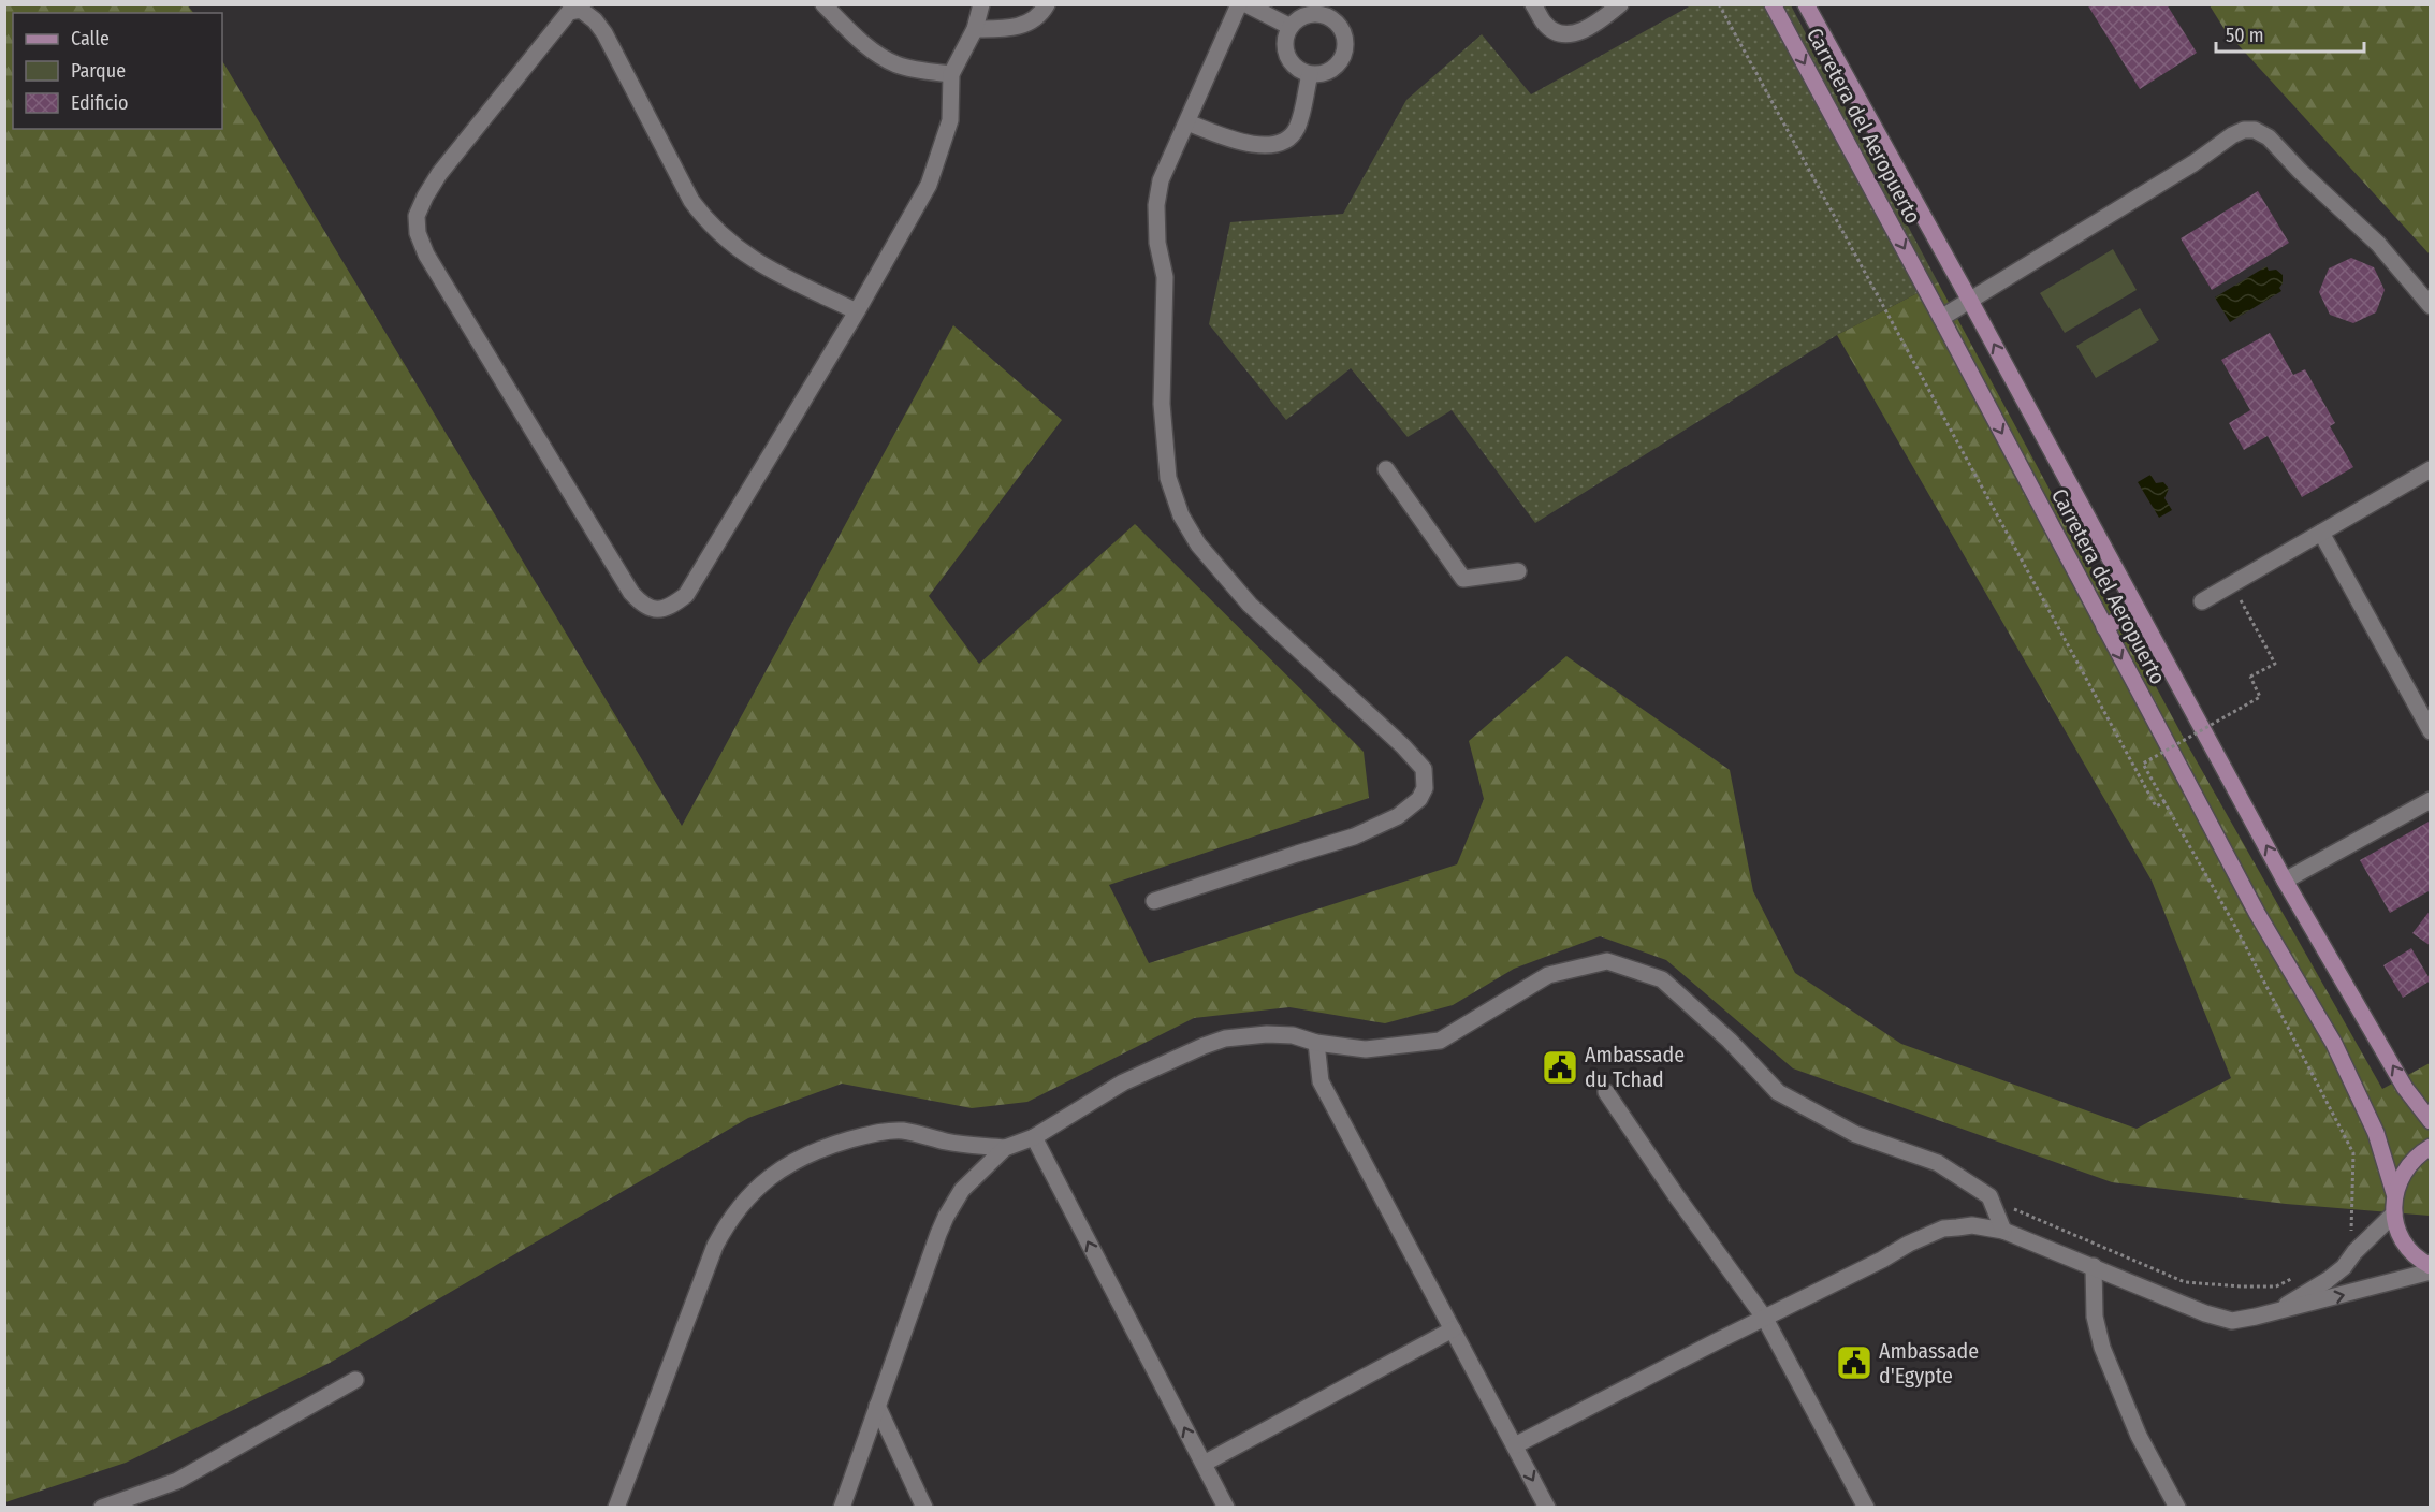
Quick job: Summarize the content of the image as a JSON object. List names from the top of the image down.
{
  "streets": {
    "main road": ["Carretera del Aeropuerto"]
  },
  "places": {
    "public building": ["Ambassade du Tchad", "Ambassade d'Egypte"]
  },
  "legend": ["Calle", "Parque", "Edificio"],
  "scale_bar": "50 m"
}
